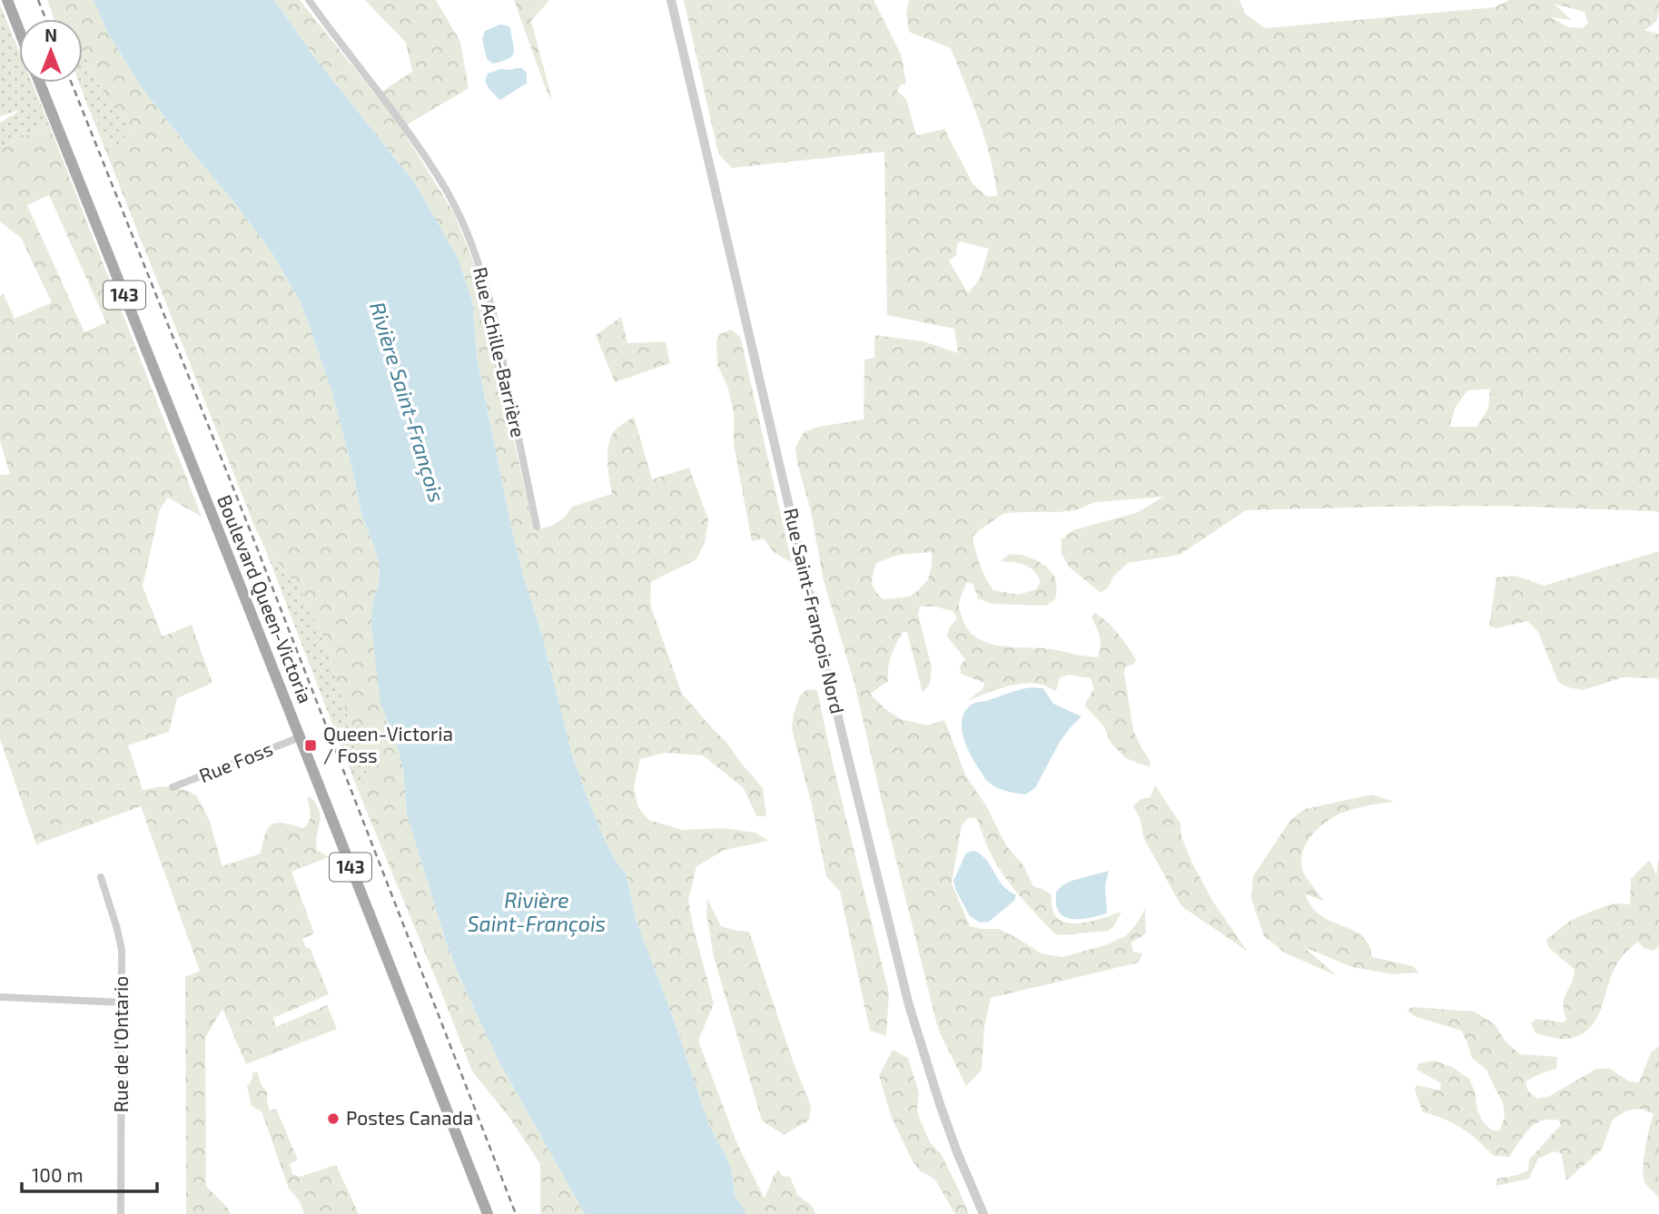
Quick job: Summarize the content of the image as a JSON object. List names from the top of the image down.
{
  "streets": {
    "main road": ["143", "Boulevard Queen-Victoria"],
    "street": [
      "Rue Achille-Barrière",
      "Rue Saint-François Nord",
      "Rue Foss",
      "Rue de l'Ontario"
    ]
  },
  "crossings": [
    ["Boulevard Queen-Victoria", "Rue Foss"]
  ],
  "water": ["Rivière Saint-François"],
  "places": {
    "transit": ["Queen-Victoria / Foss"],
    "other": ["Postes Canada"]
  },
  "scale_bar": "100 m",
  "north": "top"
}
